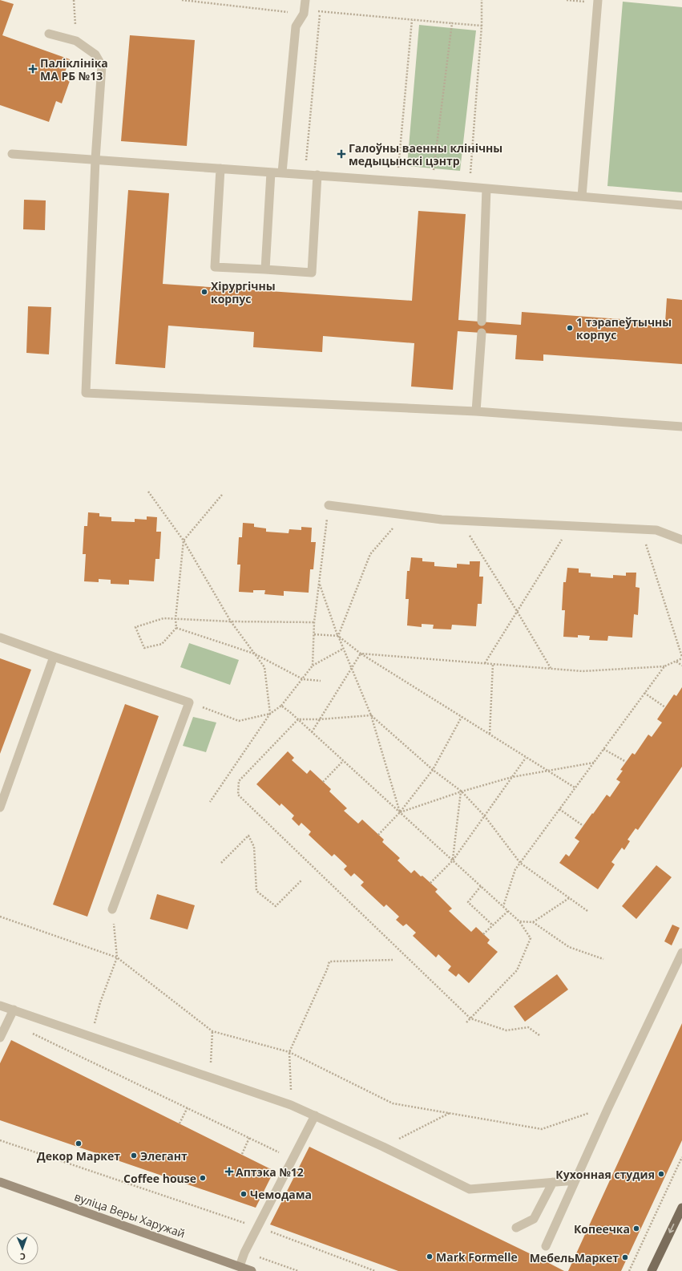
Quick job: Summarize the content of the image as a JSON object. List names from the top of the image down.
{
  "streets": {
    "main road": ["вуліца Веры Харужай"]
  },
  "places": {
    "health": ["Паліклініка МА РБ №13", "Галоўны ваенны клінічны медыцынскі цэнтр", "Аптэка №12"],
    "other": [
      "Хірургічны корпус",
      "1 тэрапеўтычны корпус",
      "Декор Маркет",
      "Элегант",
      "Кухонная студия",
      "Coffee house",
      "Чемодама",
      "Копеечка",
      "Mark Formelle",
      "МебельМаркет"
    ]
  },
  "north": "bottom"
}
